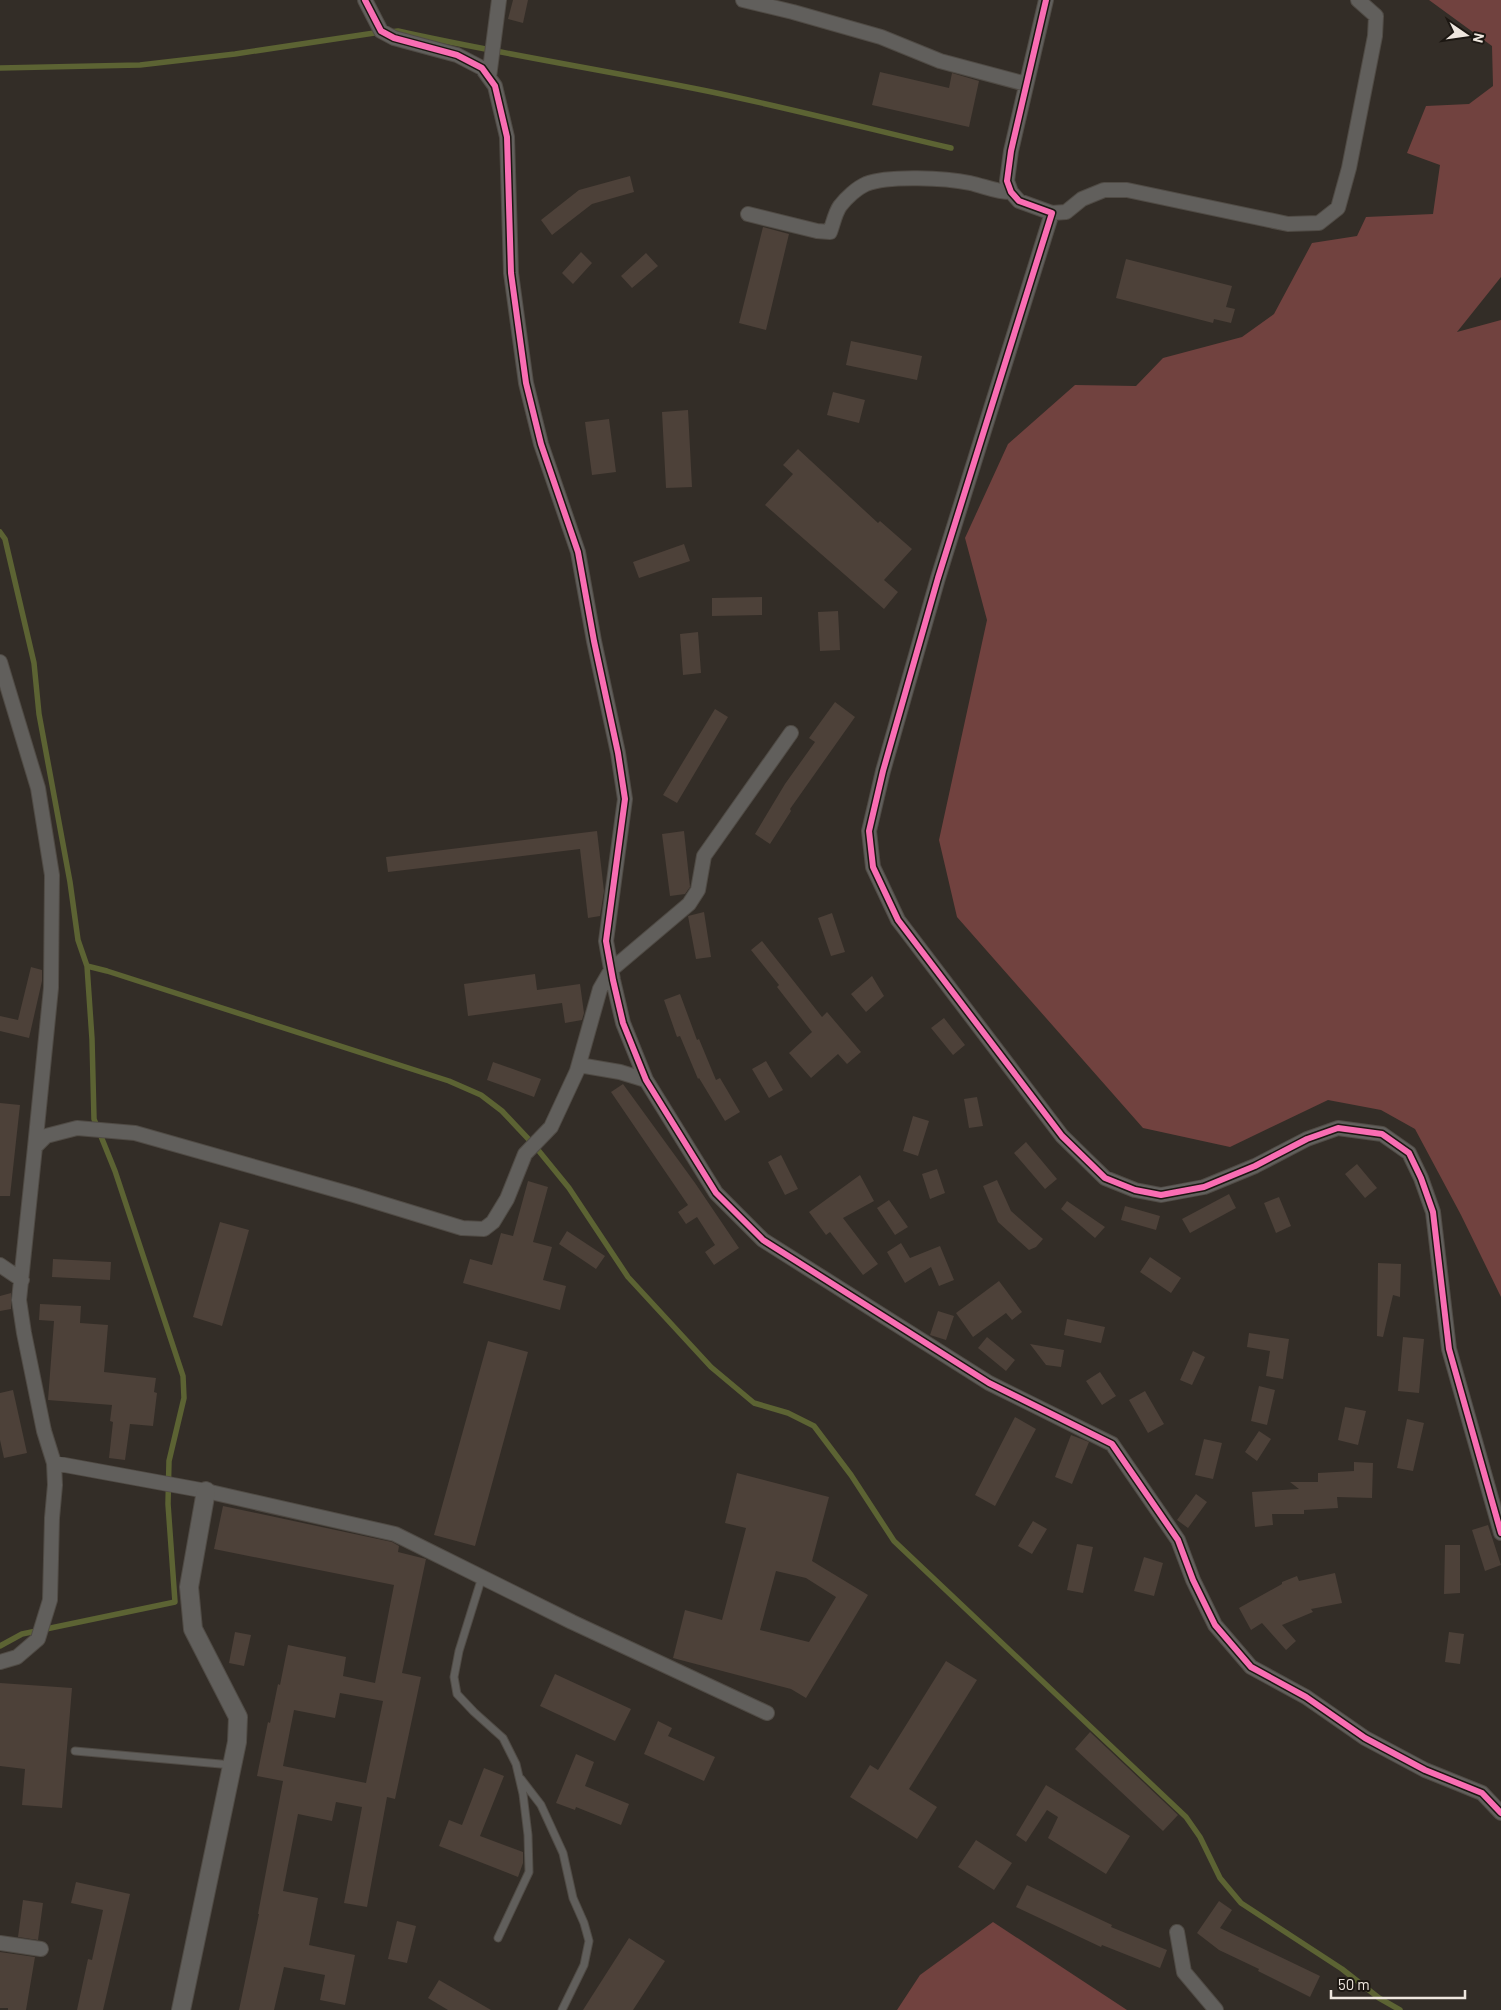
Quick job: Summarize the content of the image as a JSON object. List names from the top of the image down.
{
  "scale_bar": "50 m",
  "north": "right"
}
